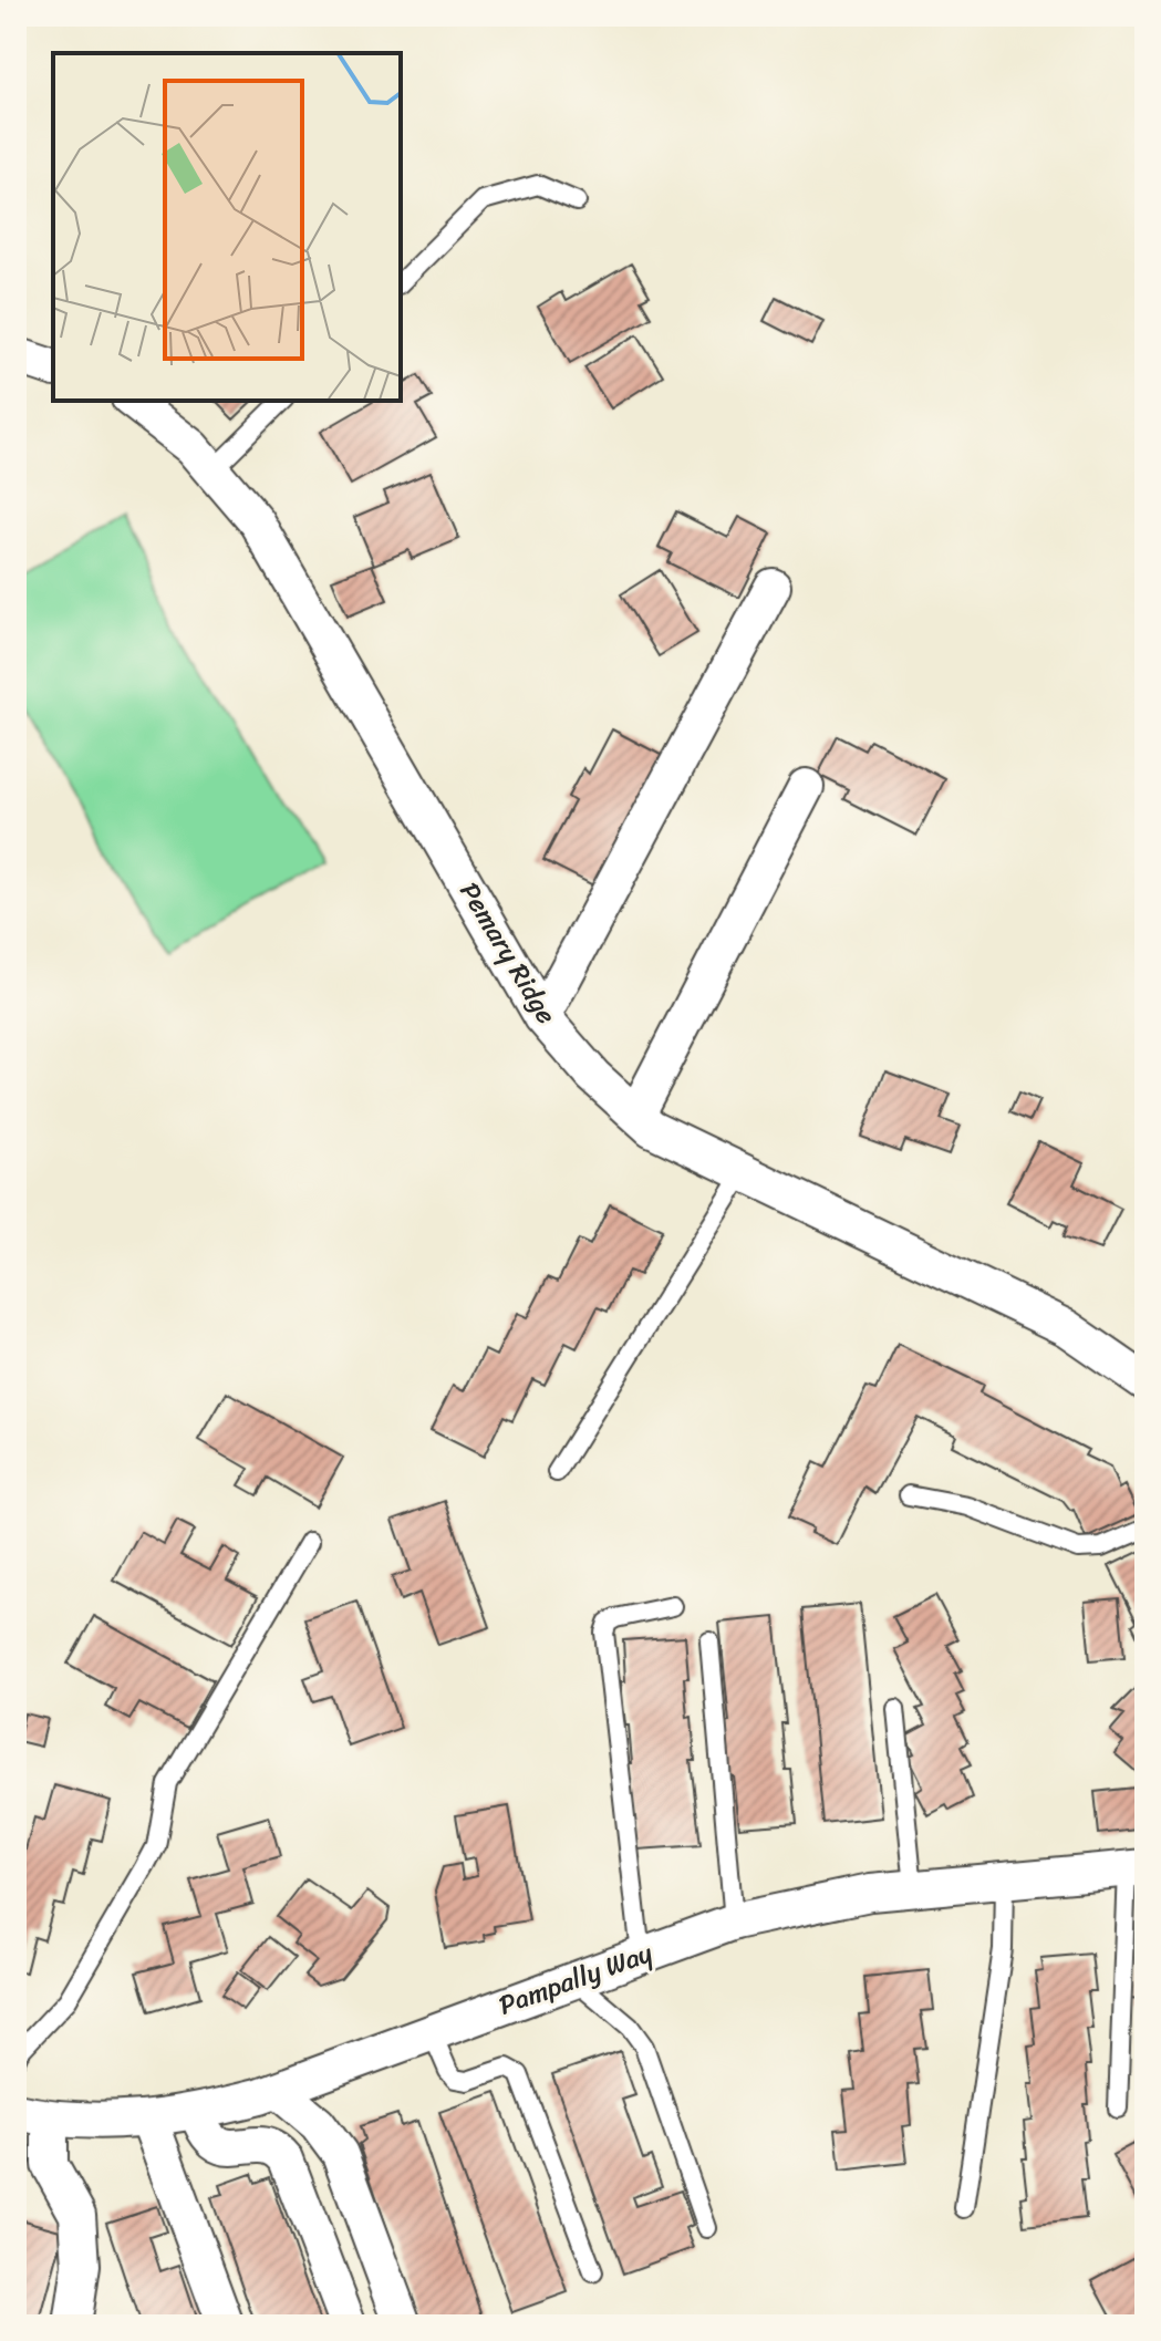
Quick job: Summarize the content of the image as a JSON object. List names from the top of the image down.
{
  "streets": {
    "street": ["Pemary Ridge", "Pampally Way"]
  }
}
